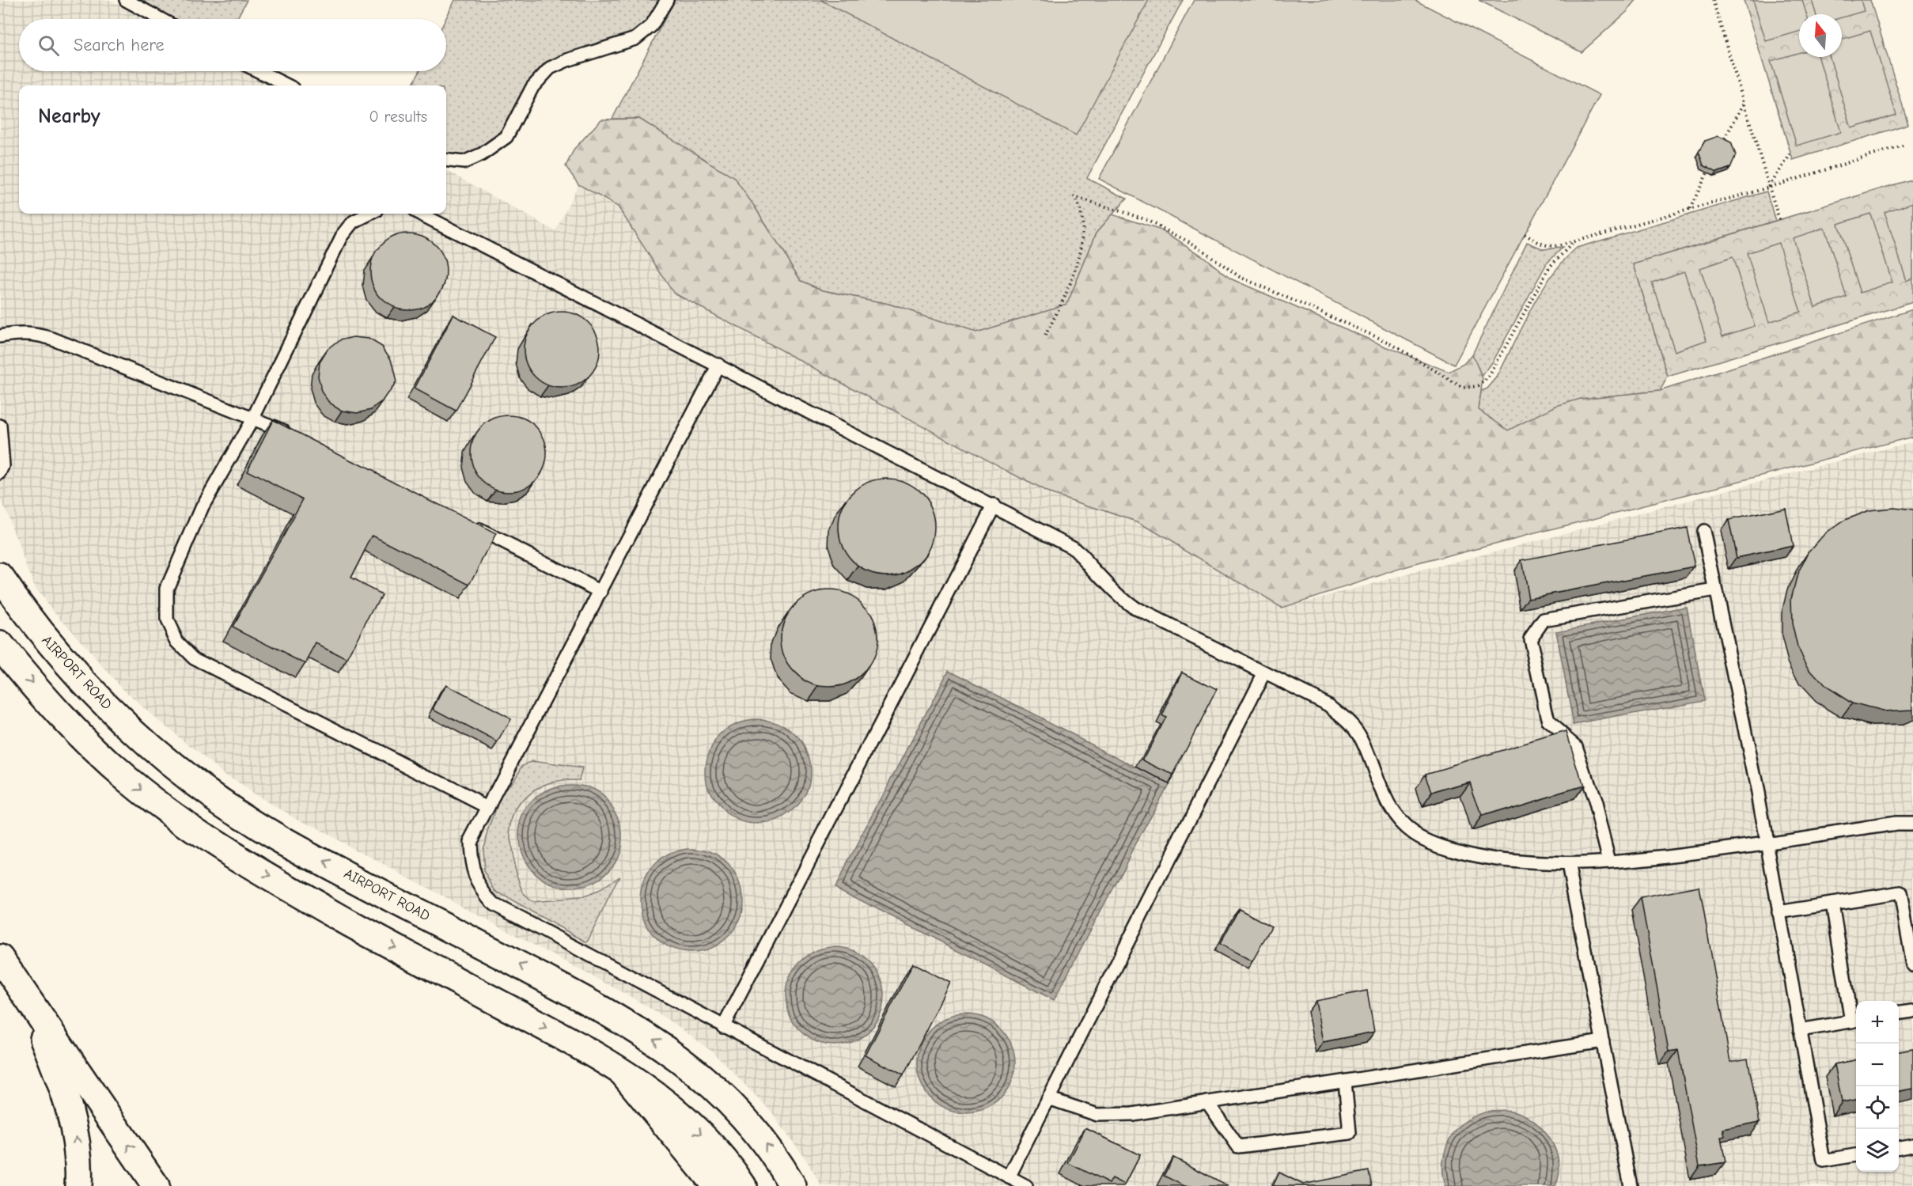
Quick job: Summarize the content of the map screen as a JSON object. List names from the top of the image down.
{
  "streets": {
    "main road": ["AIRPORT ROAD"]
  },
  "north": "top",
  "page": {
    "search": "Search here",
    "heading": ["Nearby", "0 results"],
    "map_buttons": ["+", "−"]
  }
}
